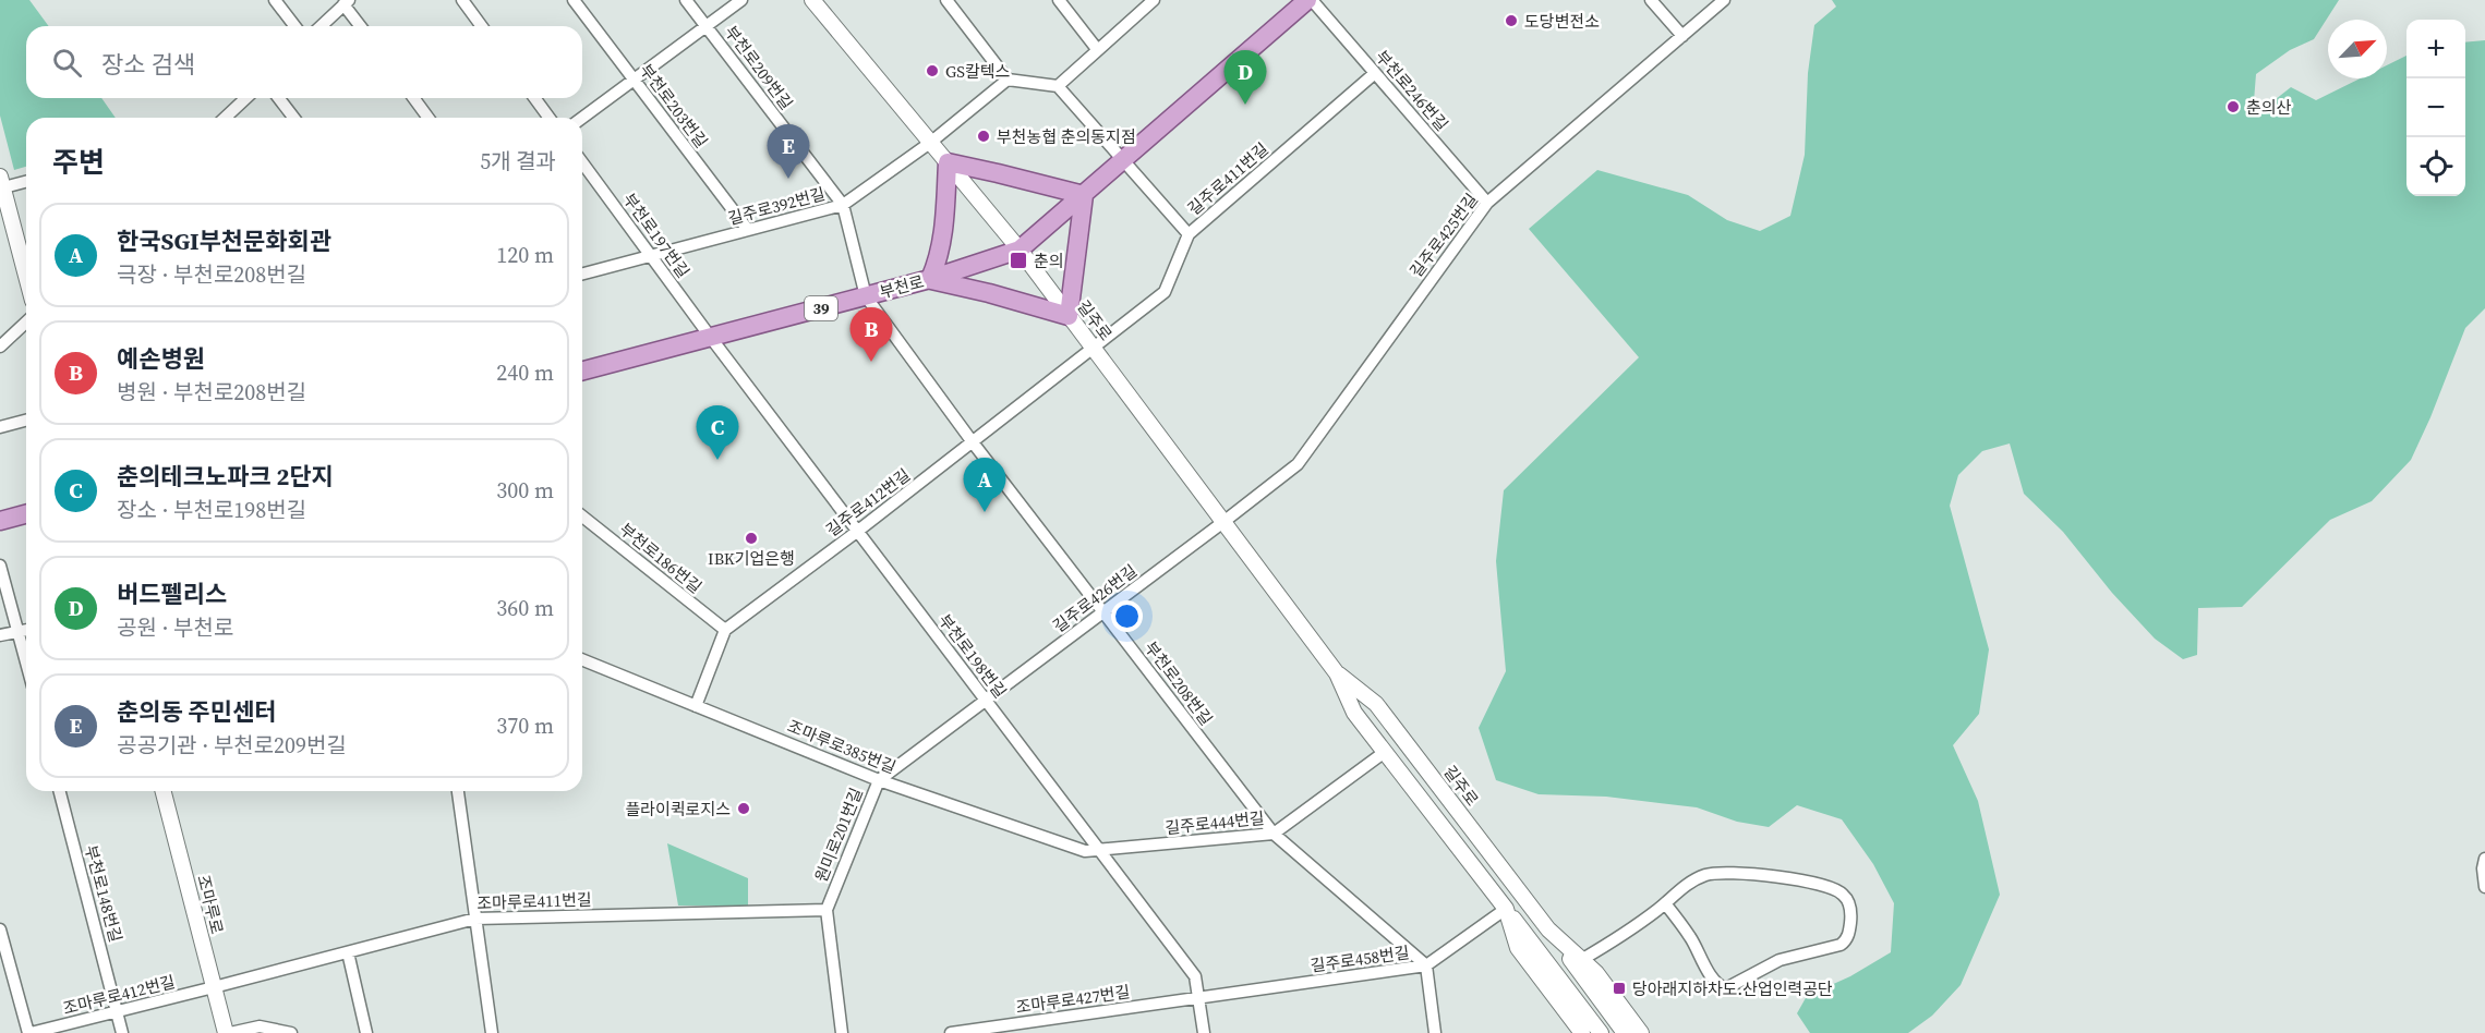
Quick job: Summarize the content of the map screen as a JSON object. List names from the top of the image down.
{
  "streets": {
    "main road": ["부천로", "39"],
    "street": [
      "부천로209번길",
      "부천로246번길",
      "부천로203번길",
      "길주로411번길",
      "길주로392번길",
      "부천로197번길",
      "길주로425번길",
      "길주로",
      "길주로412번길",
      "부천로186번길",
      "길주로426번길",
      "부천로198번길",
      "부천로208번길",
      "조마루로385번길",
      "길주로444번길",
      "원미로201번길",
      "부천로148번길",
      "조마루로411번길",
      "조마루로",
      "길주로458번길",
      "조마루로412번길",
      "조마루로427번길"
    ]
  },
  "crossings": [
    ["부천로209번길", "길주로392번길"],
    ["부천로209번길", "부천로"],
    ["부천로209번길", "부천로208번길"],
    ["부천로246번길", "길주로411번길"],
    ["부천로246번길", "길주로425번길"],
    ["부천로246번길", "부천로"],
    ["부천로203번길", "길주로392번길"],
    ["길주로411번길", "길주로"],
    ["길주로411번길", "길주로412번길"],
    ["길주로392번길", "부천로197번길"],
    ["길주로392번길", "길주로"],
    ["부천로197번길", "부천로"],
    ["부천로197번길", "부천로198번길"],
    ["길주로425번길", "길주로"],
    ["길주로425번길", "길주로426번길"],
    ["부천로", "길주로"],
    ["부천로", "부천로198번길"],
    ["부천로", "부천로208번길"],
    ["길주로", "길주로412번길"],
    ["길주로", "길주로426번길"],
    ["길주로", "길주로444번길"],
    ["길주로", "길주로458번길"],
    ["길주로412번길", "부천로186번길"],
    ["길주로412번길", "부천로198번길"],
    ["길주로412번길", "부천로208번길"],
    ["길주로426번길", "부천로198번길"],
    ["길주로426번길", "부천로208번길"],
    ["길주로426번길", "원미로201번길"],
    ["부천로198번길", "조마루로385번길"],
    ["부천로198번길", "길주로444번길"],
    ["부천로198번길", "원미로201번길"],
    ["부천로198번길", "길주로458번길"],
    ["부천로198번길", "조마루로427번길"],
    ["부천로208번길", "길주로444번길"],
    ["부천로208번길", "길주로458번길"],
    ["조마루로385번길", "길주로444번길"],
    ["조마루로385번길", "원미로201번길"],
    ["원미로201번길", "조마루로411번길"],
    ["부천로148번길", "조마루로412번길"],
    ["조마루로411번길", "조마루로"],
    ["조마루로411번길", "조마루로412번길"],
    ["조마루로", "조마루로412번길"],
    ["길주로458번길", "조마루로427번길"]
  ],
  "places": {
    "other": [
      "도당변전소",
      "GS칼텍스",
      "춘의산",
      "부천농협 춘의동지점",
      "IBK기업은행",
      "플라이퀵로지스"
    ],
    "transit": ["춘의", "당아래지하차도.산업인력공단"]
  },
  "north": "top right",
  "page": {
    "map_buttons": ["+", "−"],
    "search": "장소 검색",
    "pins": [
      "D",
      "E",
      "B",
      "C",
      "A"
    ],
    "heading": ["주변", "5개 결과"],
    "list": [
      {
        "mark": "A",
        "name": "한국SGI부천문화회관",
        "note": "극장 · 부천로208번길",
        "value": "120 m"
      },
      {
        "mark": "B",
        "name": "예손병원",
        "note": "병원 · 부천로208번길",
        "value": "240 m"
      },
      {
        "mark": "C",
        "name": "춘의테크노파크 2단지",
        "note": "장소 · 부천로198번길",
        "value": "300 m"
      },
      {
        "mark": "D",
        "name": "버드펠리스",
        "note": "공원 · 부천로",
        "value": "360 m"
      },
      {
        "mark": "E",
        "name": "춘의동 주민센터",
        "note": "공공기관 · 부천로209번길",
        "value": "370 m"
      }
    ]
  }
}
